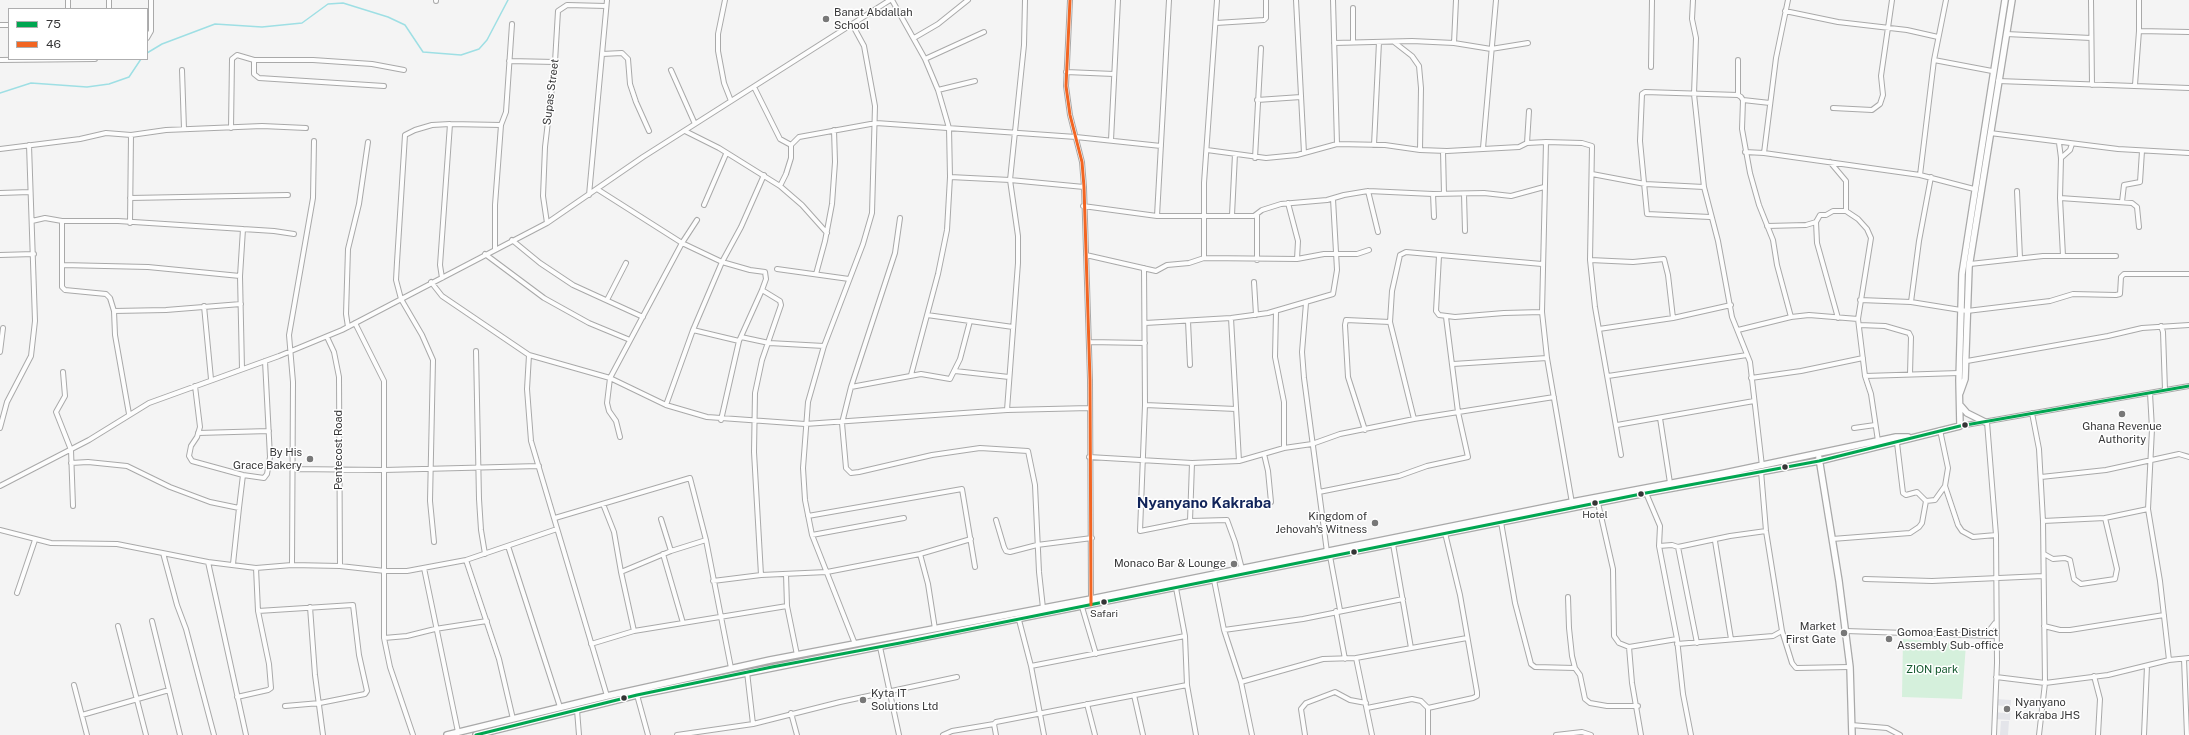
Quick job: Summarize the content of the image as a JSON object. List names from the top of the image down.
{
  "streets": {
    "street": ["Supas Street", "Pentecost Road"]
  },
  "districts": ["Nyanyano Kakraba"],
  "parks": ["ZION park"],
  "places": [
    "Banat Abdallah School",
    "Ghana Revenue Authority",
    "By His Grace Bakery",
    "Hotel",
    "Kingdom of Jehovah's Witness",
    "Monaco Bar & Lounge",
    "Safari",
    "Market First Gate",
    "Gomoa East District Assembly Sub-office",
    "Kyta IT Solutions Ltd",
    "Nyanyano Kakraba JHS"
  ],
  "lines": ["transit line 46", "transit line 75"],
  "legend": ["75", "46"]
}
